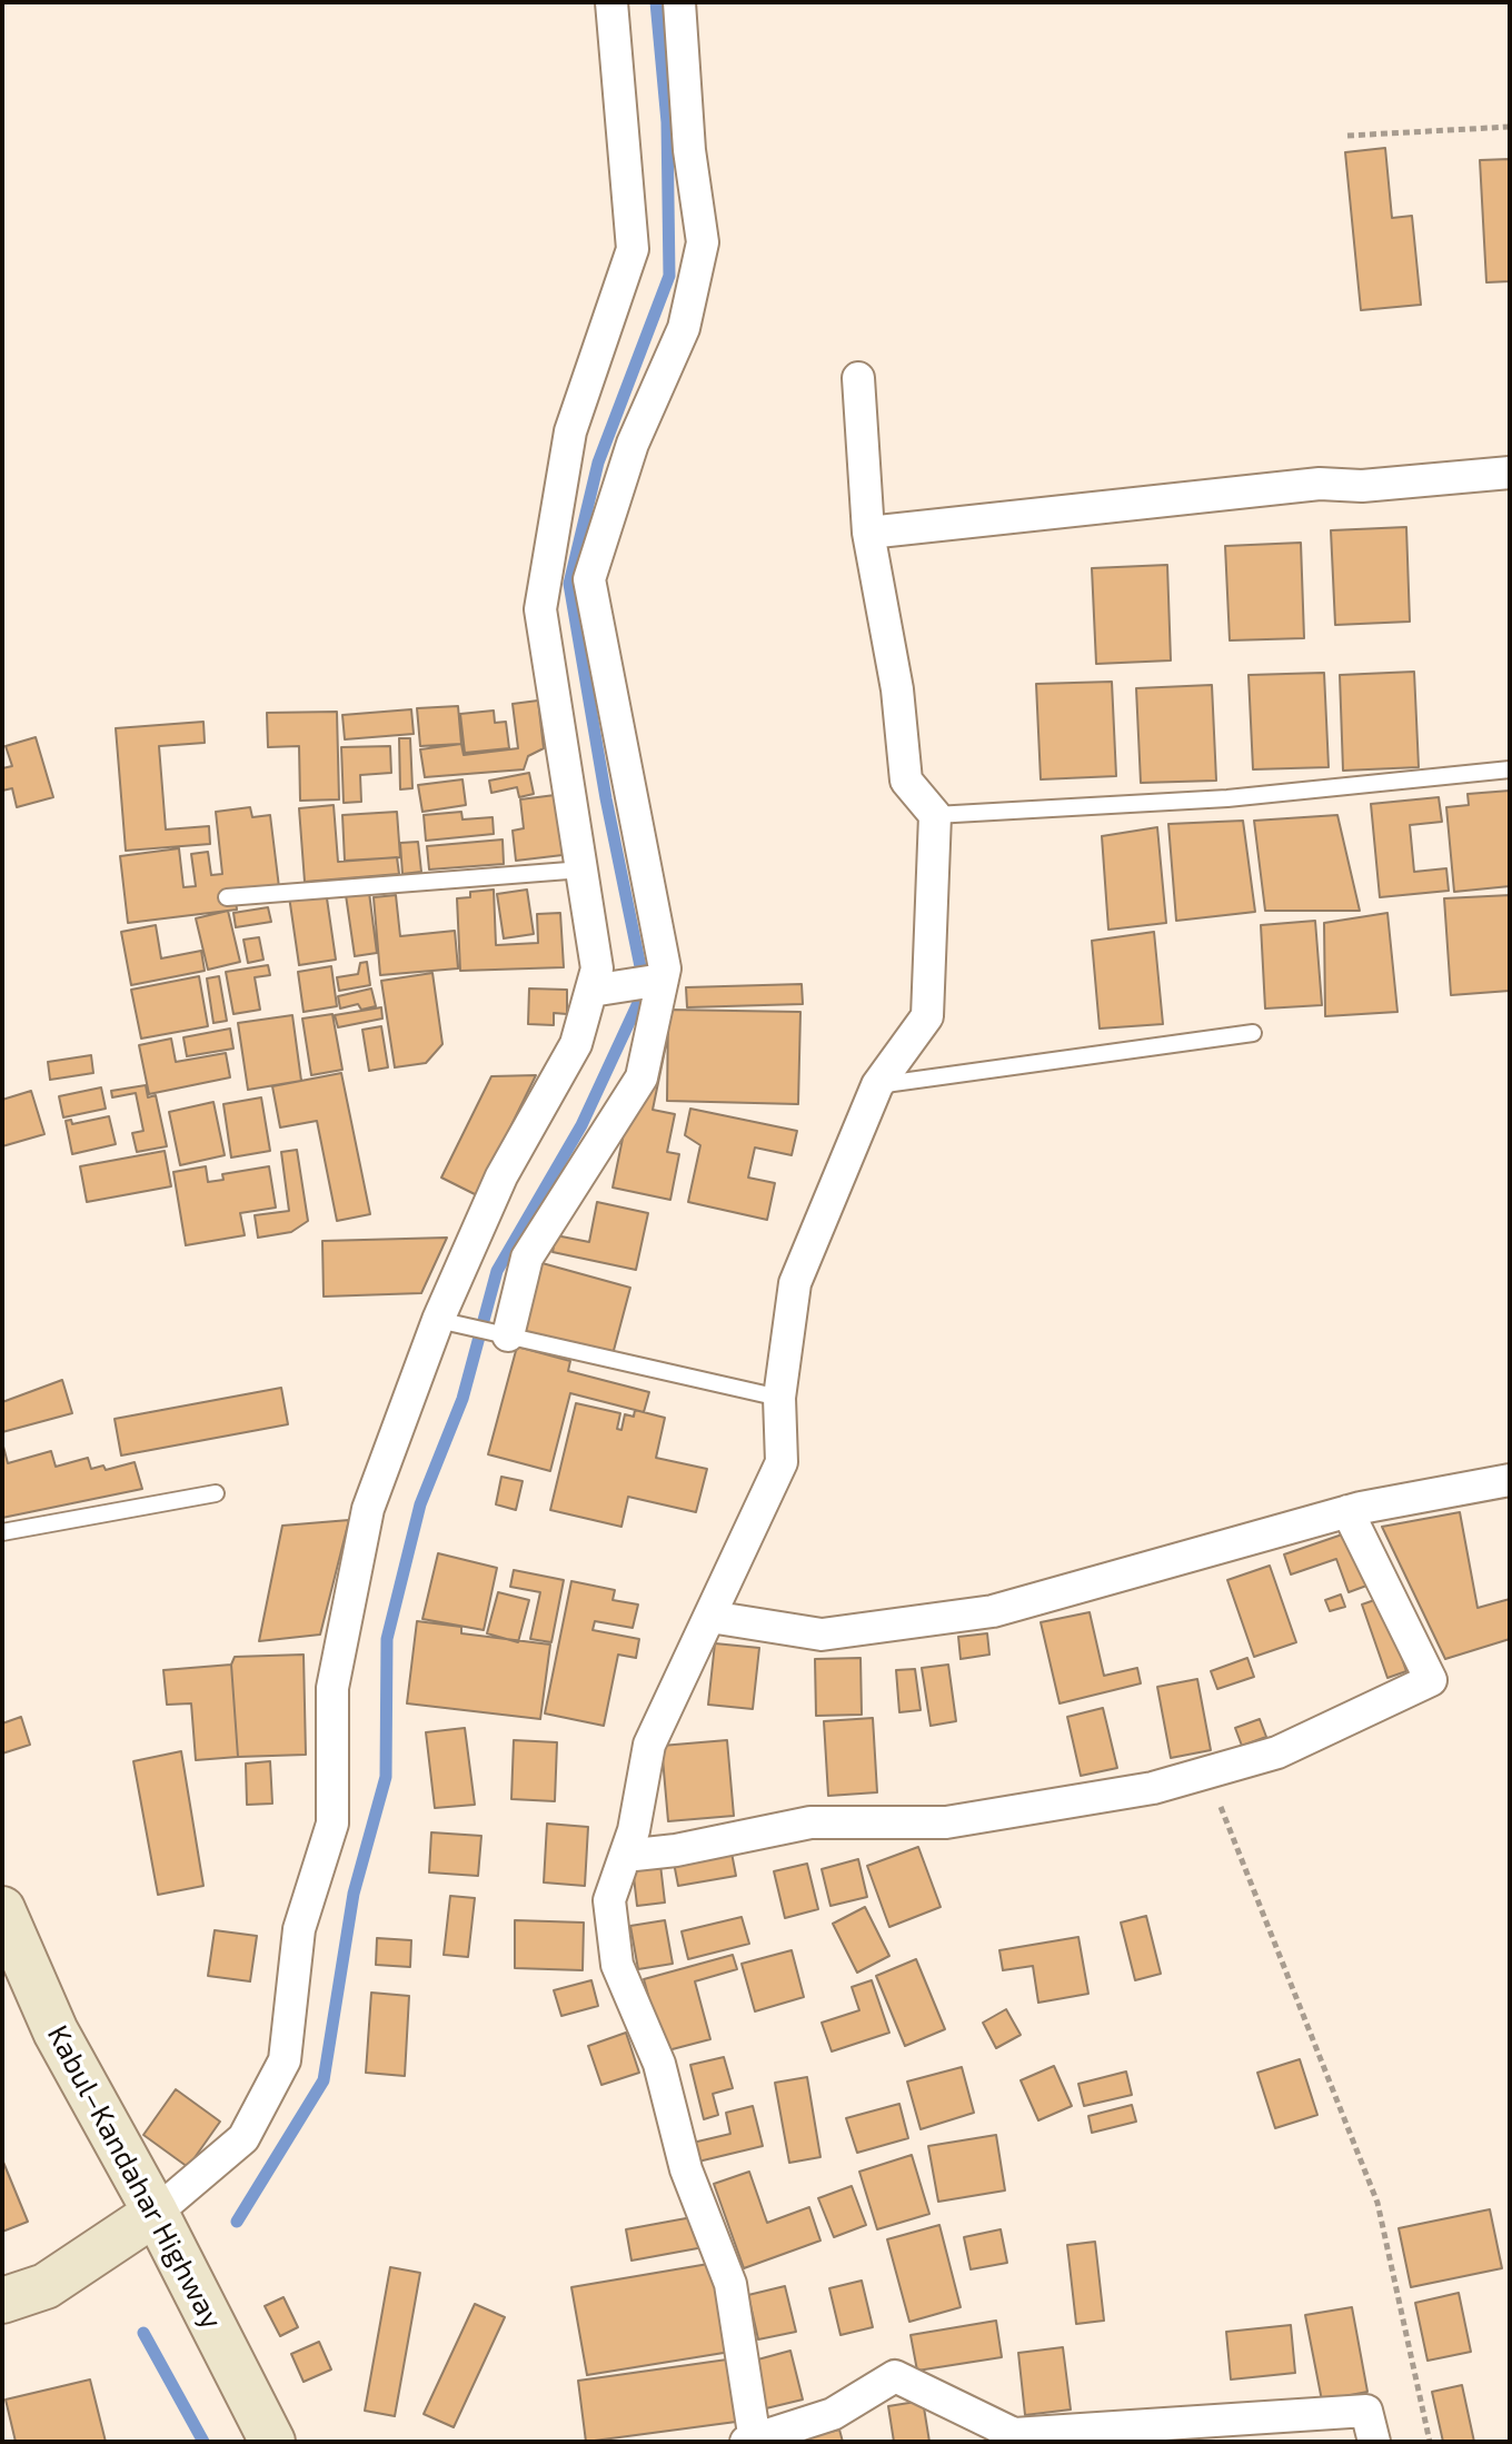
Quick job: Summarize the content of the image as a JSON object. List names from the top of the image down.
{
  "streets": {
    "main road": ["Kabul–Kandahar Highway"]
  }
}
